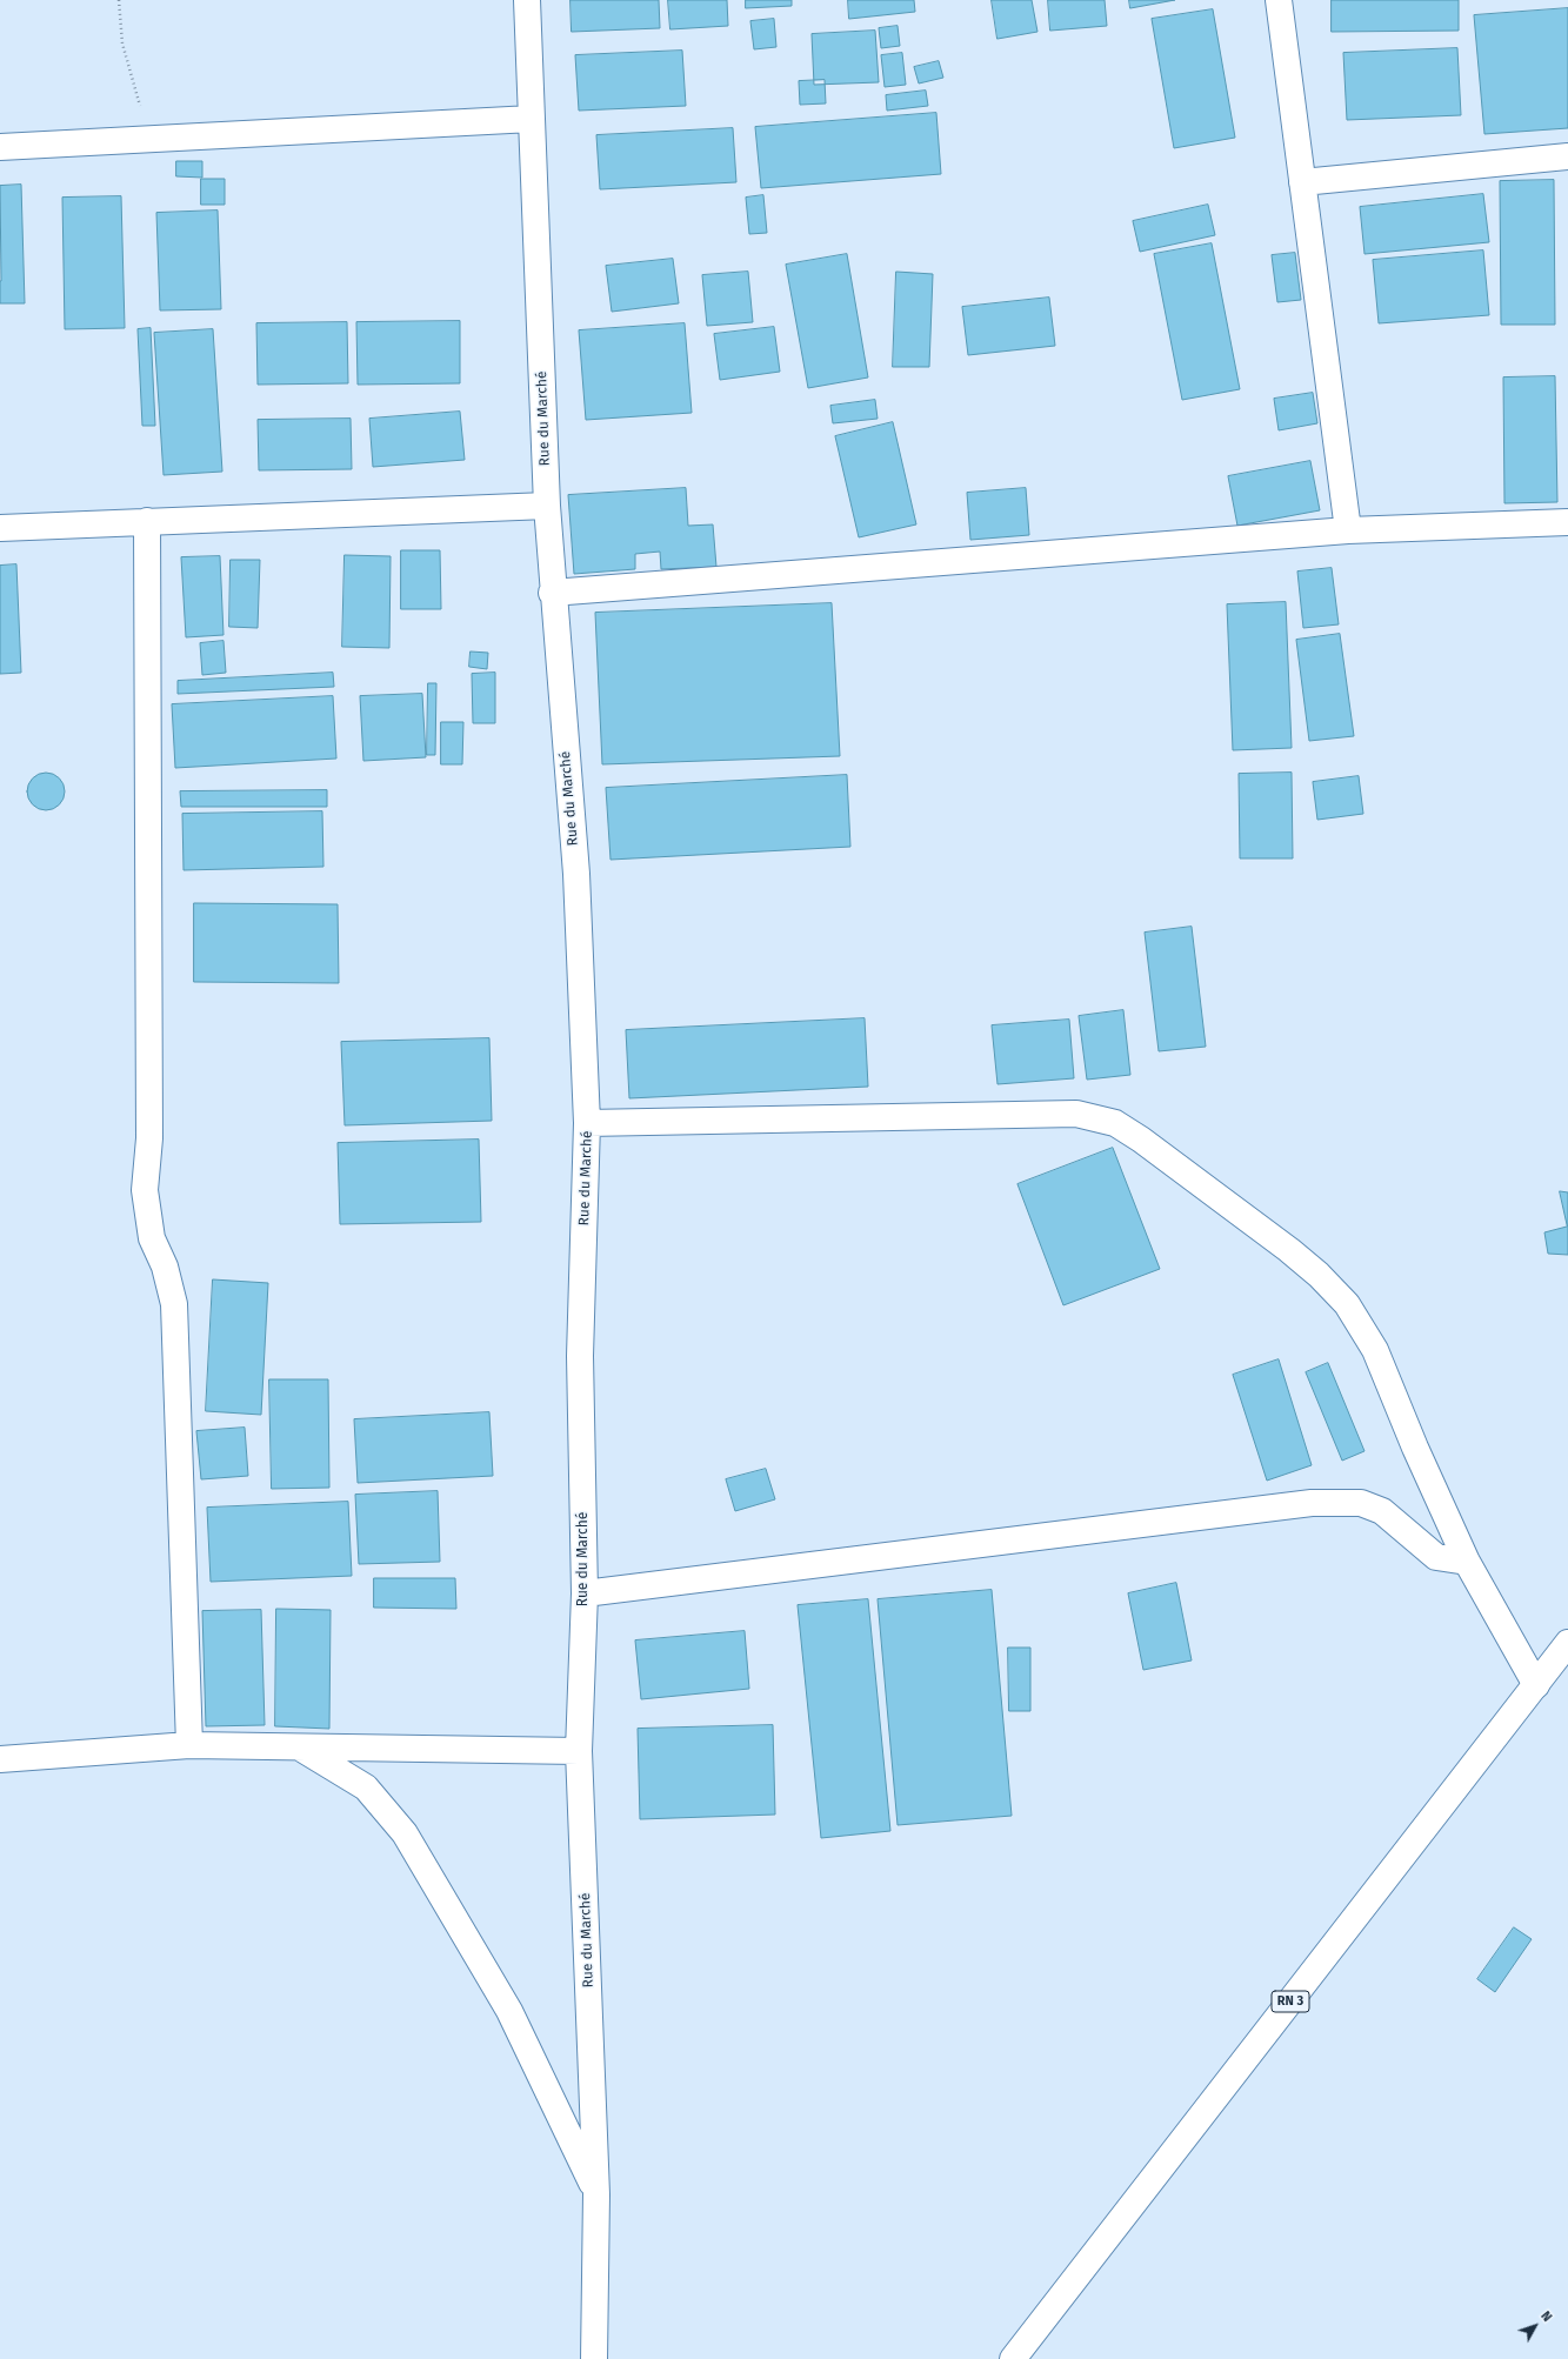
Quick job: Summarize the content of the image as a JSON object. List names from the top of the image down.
{
  "streets": {
    "street": ["Rue du Marché", "RN 3"]
  },
  "north": "top right"
}
